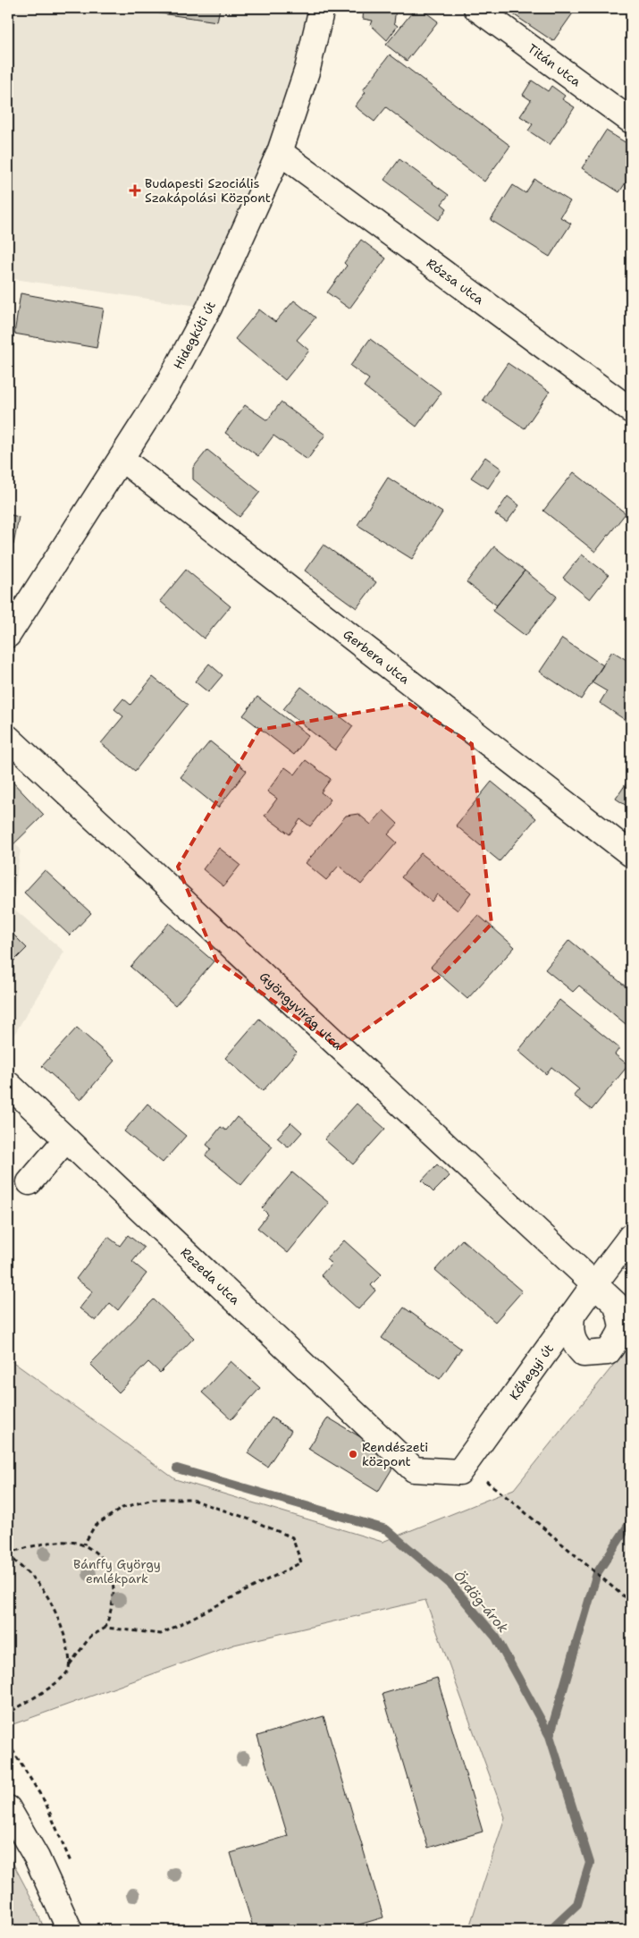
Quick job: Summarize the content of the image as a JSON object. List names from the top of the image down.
{
  "streets": {
    "street": [
      "Titán utca",
      "Rózsa utca",
      "Hidegkúti út",
      "Gerbera utca",
      "Gyöngyvirág utca",
      "Rezeda utca",
      "Kőhegyi út"
    ]
  },
  "crossings": [
    ["Rózsa utca", "Hidegkúti út"],
    ["Hidegkúti út", "Gerbera utca"],
    ["Gyöngyvirág utca", "Kőhegyi út"],
    ["Rezeda utca", "Kőhegyi út"]
  ],
  "water": ["Ördög-árok"],
  "parks": ["Bánffy György emlékpark"],
  "places": {
    "health": ["Budapesti Szociális Szakápolási Központ"],
    "other": ["Rendészeti központ"]
  }
}
